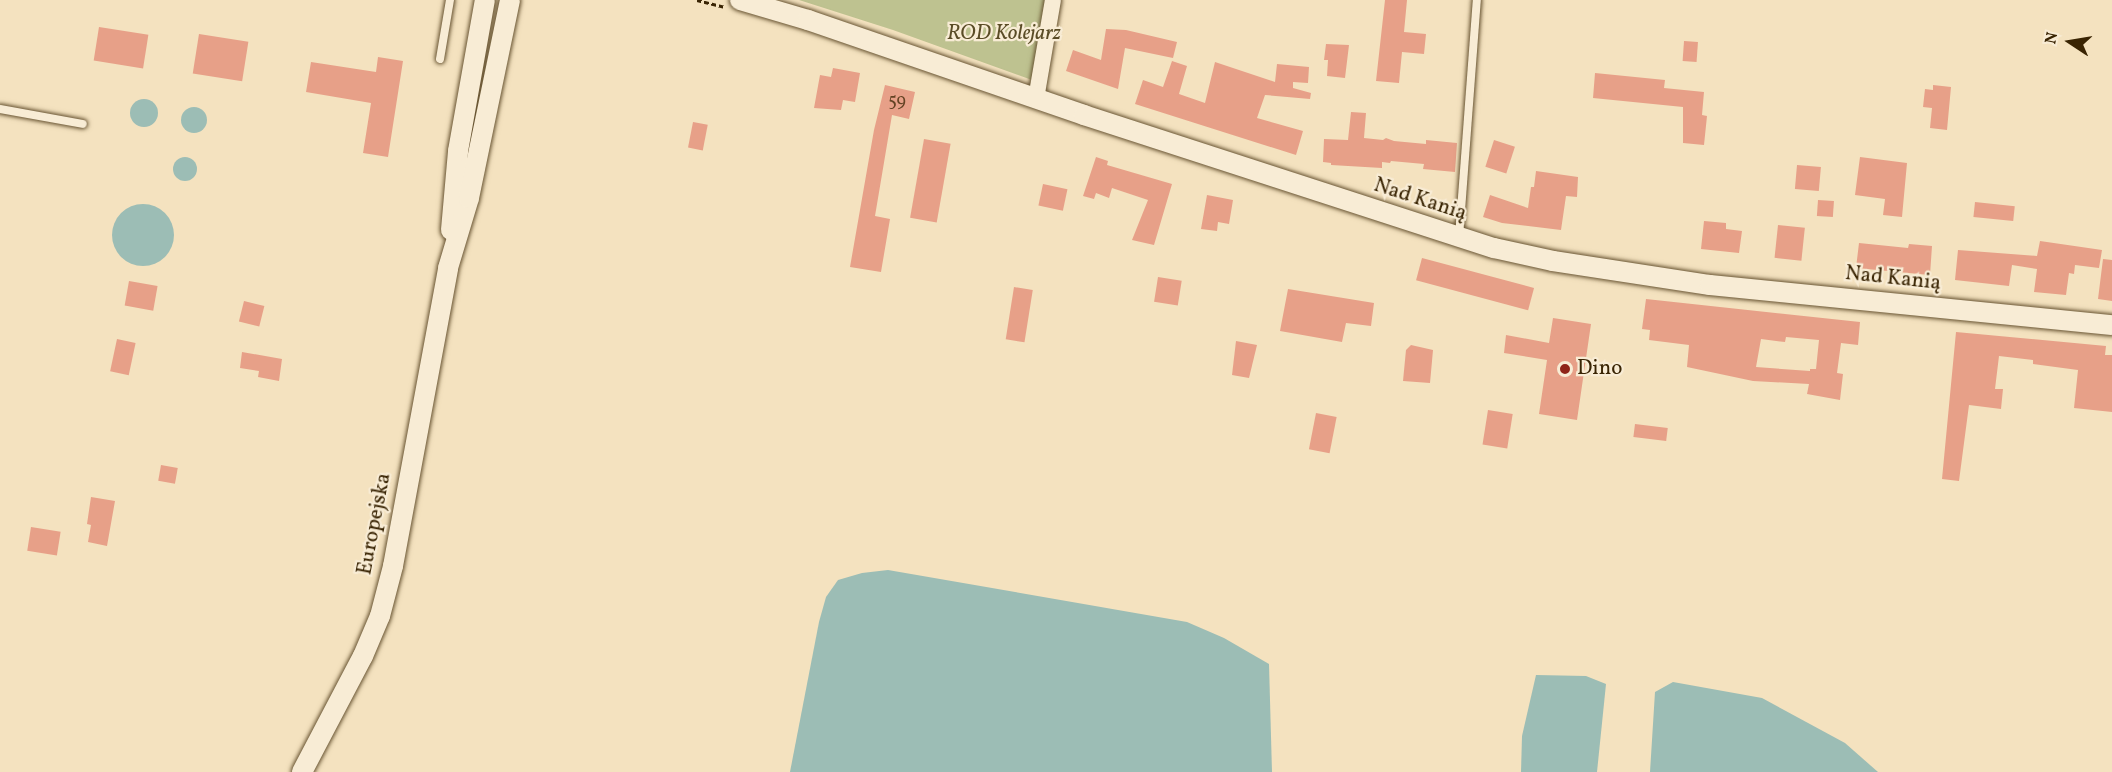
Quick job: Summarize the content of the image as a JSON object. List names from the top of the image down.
{
  "streets": {
    "street": ["Nad Kanią", "Europejska"]
  },
  "parks": ["ROD Kolejarz"],
  "places": ["Dino"],
  "house_numbers": ["59"],
  "north": "left"
}
